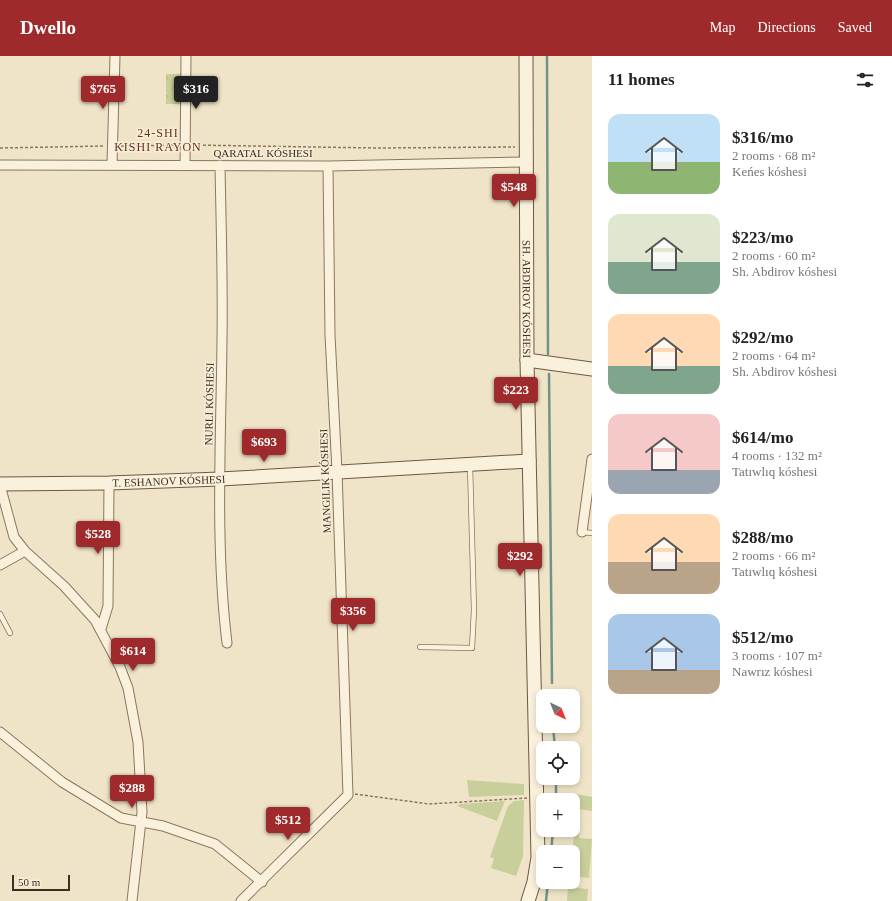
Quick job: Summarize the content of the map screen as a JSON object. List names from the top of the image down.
{
  "streets": {
    "street": [
      "QARATAL KÓSHESI",
      "SH. ABDIROV KÓSHESI",
      "T. ESHANOV KÓSHESI",
      "MANGILIK KÓSHESI"
    ]
  },
  "crossings": [
    ["QARATAL KÓSHESI", "SH. ABDIROV KÓSHESI"],
    ["QARATAL KÓSHESI", "MANGILIK KÓSHESI"],
    ["SH. ABDIROV KÓSHESI", "T. ESHANOV KÓSHESI"],
    ["T. ESHANOV KÓSHESI", "MANGILIK KÓSHESI"]
  ],
  "districts": ["24-SHI KISHI RAYON"],
  "scale_bar": "50 m",
  "north": "bottom right",
  "page": {
    "header": "Dwello",
    "nav": ["Map", "Directions", "Saved"],
    "heading": "11 homes",
    "price": [
      "$765",
      "$316",
      "$548",
      "$223",
      "$693",
      "$528",
      "$292",
      "$356",
      "$614",
      "$288",
      "$512"
    ],
    "list": [
      {
        "name": "$316/mo",
        "note": "2 rooms · 68 m² · Keńes kóshesi"
      },
      {
        "name": "$223/mo",
        "note": "2 rooms · 60 m² · Sh. Abdirov kóshesi"
      },
      {
        "name": "$292/mo",
        "note": "2 rooms · 64 m² · Sh. Abdirov kóshesi"
      },
      {
        "name": "$614/mo",
        "note": "4 rooms · 132 m² · Tatıwlıq kóshesi"
      },
      {
        "name": "$288/mo",
        "note": "2 rooms · 66 m² · Tatıwlıq kóshesi"
      },
      {
        "name": "$512/mo",
        "note": "3 rooms · 107 m² · Nawrız kóshesi"
      }
    ],
    "map_buttons": ["+", "−"],
    "scale": "50 m"
  }
}
